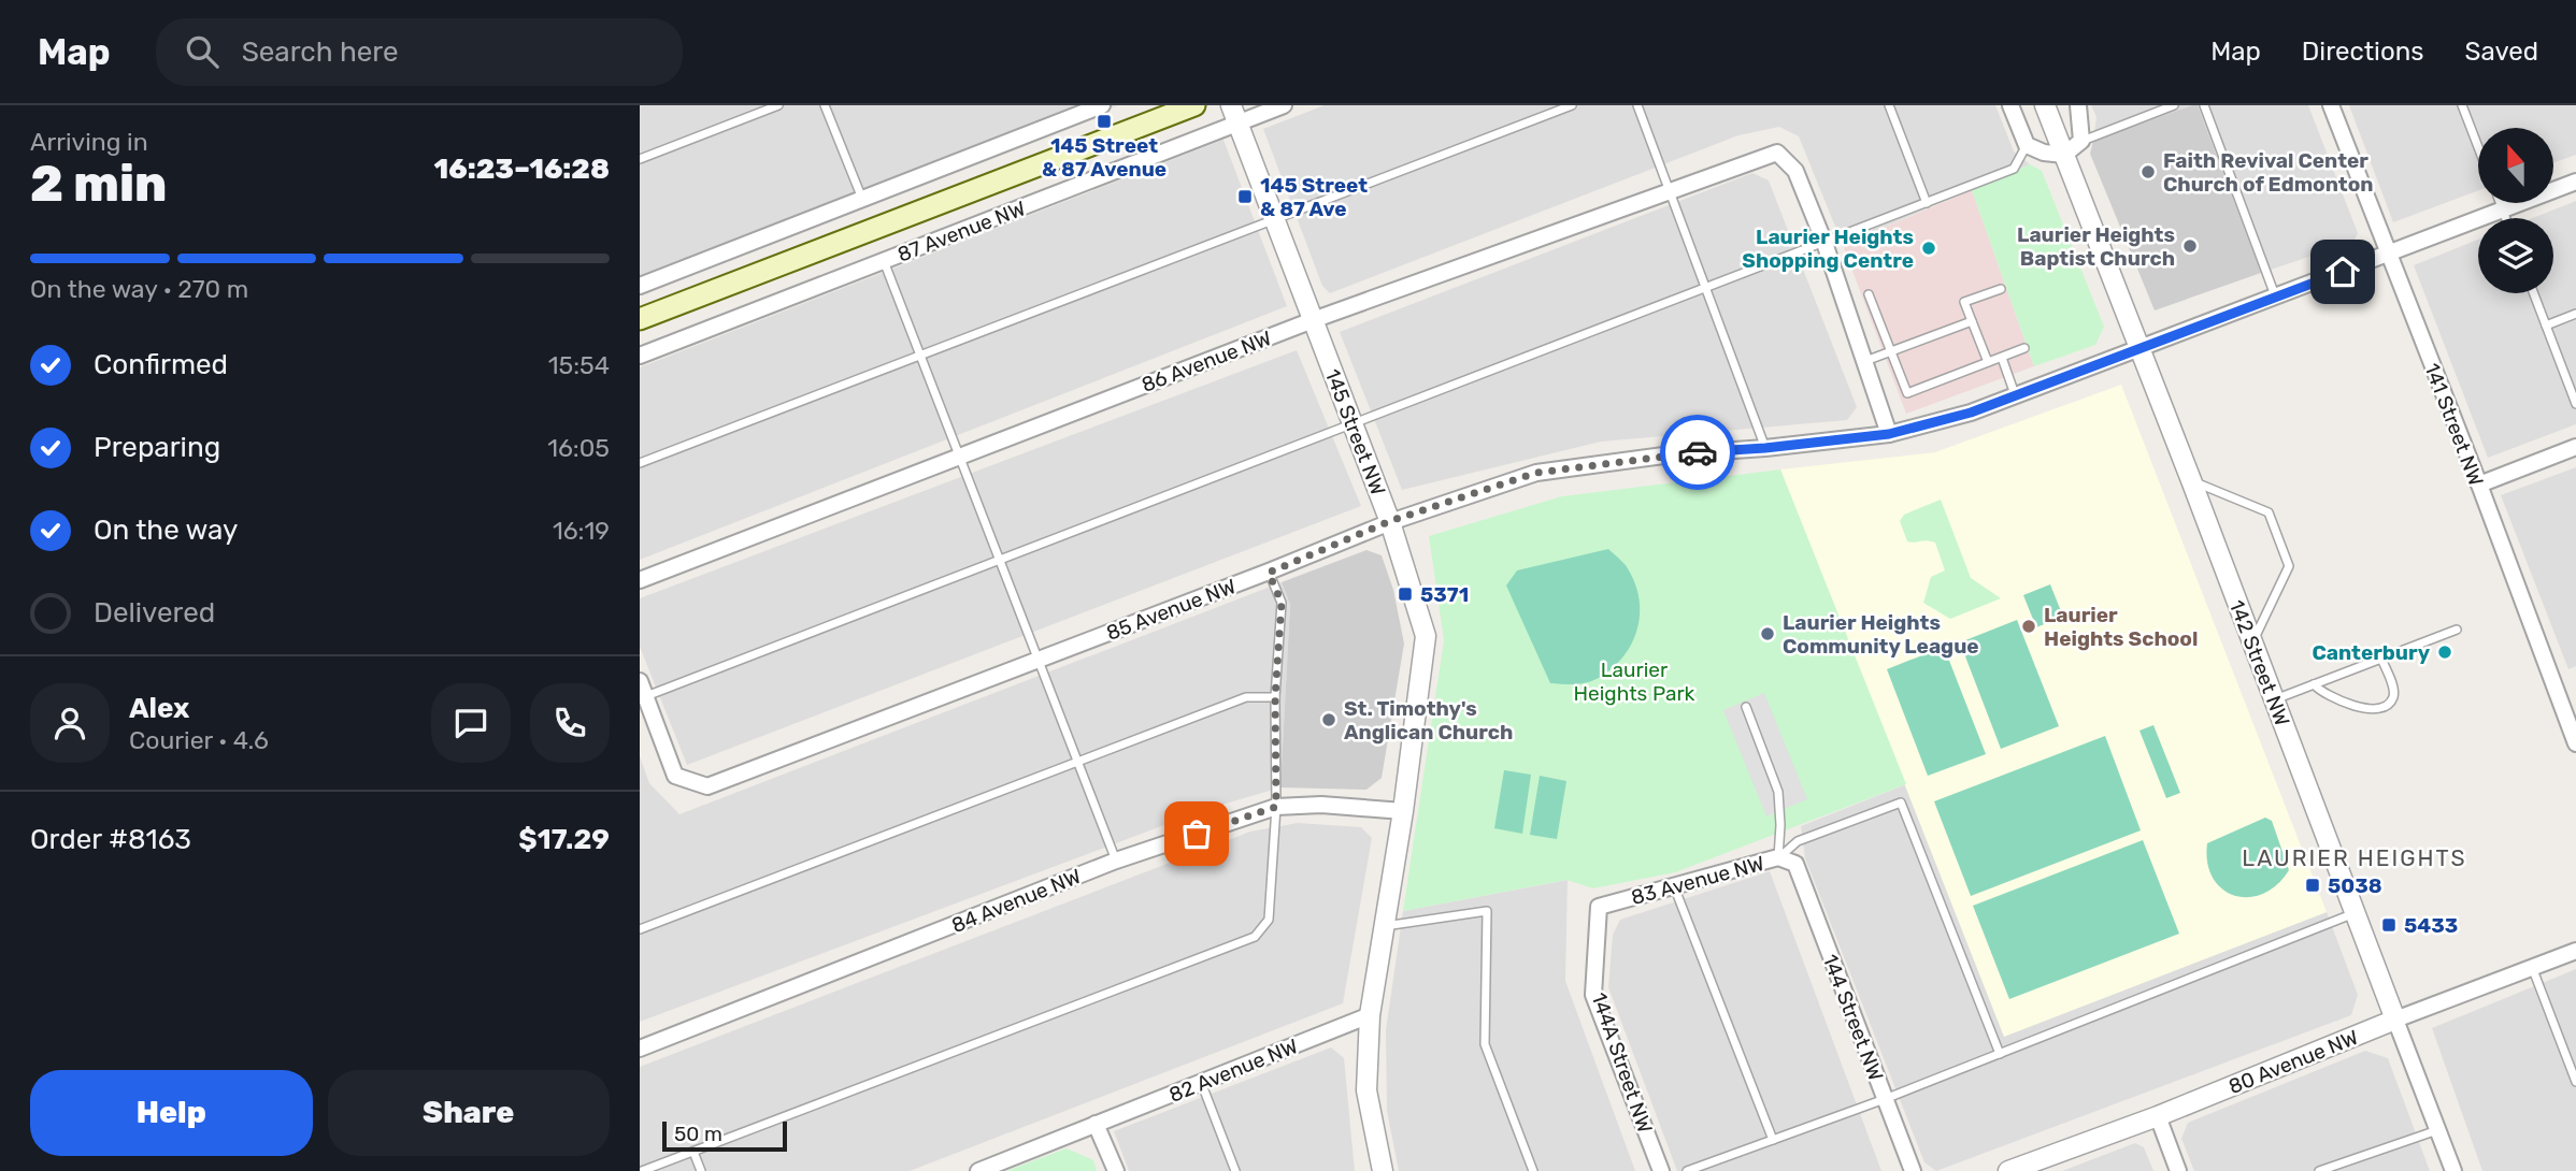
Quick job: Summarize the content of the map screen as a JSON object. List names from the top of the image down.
{
  "streets": {
    "main road": ["87 Avenue NW"],
    "street": [
      "86 Avenue NW",
      "141 Street NW",
      "145 Street NW",
      "85 Avenue NW",
      "142 Street NW",
      "83 Avenue NW",
      "84 Avenue NW",
      "144 Street NW",
      "80 Avenue NW",
      "144A Street NW",
      "82 Avenue NW"
    ]
  },
  "crossings": [
    ["87 Avenue NW", "145 Street NW"],
    ["86 Avenue NW", "145 Street NW"],
    ["141 Street NW", "85 Avenue NW"],
    ["145 Street NW", "85 Avenue NW"],
    ["145 Street NW", "84 Avenue NW"],
    ["145 Street NW", "82 Avenue NW"],
    ["85 Avenue NW", "142 Street NW"],
    ["142 Street NW", "80 Avenue NW"],
    ["83 Avenue NW", "144 Street NW"],
    ["83 Avenue NW", "144A Street NW"]
  ],
  "districts": ["LAURIER HEIGHTS"],
  "parks": ["Laurier Heights Park"],
  "places": {
    "transit": [
      "145 Street & 87 Avenue",
      "145 Street & 87 Ave",
      "5371",
      "5038",
      "5433"
    ],
    "other": [
      "Faith Revival Center Church of Edmonton",
      "Laurier Heights Baptist Church",
      "Laurier Heights Shopping Centre",
      "Laurier Heights School",
      "Laurier Heights Community League",
      "Canterbury",
      "St. Timothy's Anglican Church"
    ]
  },
  "scale_bar": "50 m",
  "north": "top",
  "page": {
    "header": "Map",
    "search": "Search here",
    "nav": ["Map", "Directions", "Saved"],
    "heading": ["2 min", "Arriving in", "16:23–16:28"],
    "panel": [
      "Alex",
      "Courier · 4.6",
      "Order #8163",
      "$17.29"
    ],
    "bar": "On the way · 270 m",
    "list": [
      ["Confirmed", "15:54"],
      ["Preparing", "16:05"],
      ["On the way", "16:19"],
      "Delivered"
    ],
    "buttons": ["Help", "Share"],
    "scale": "50 m"
  }
}
